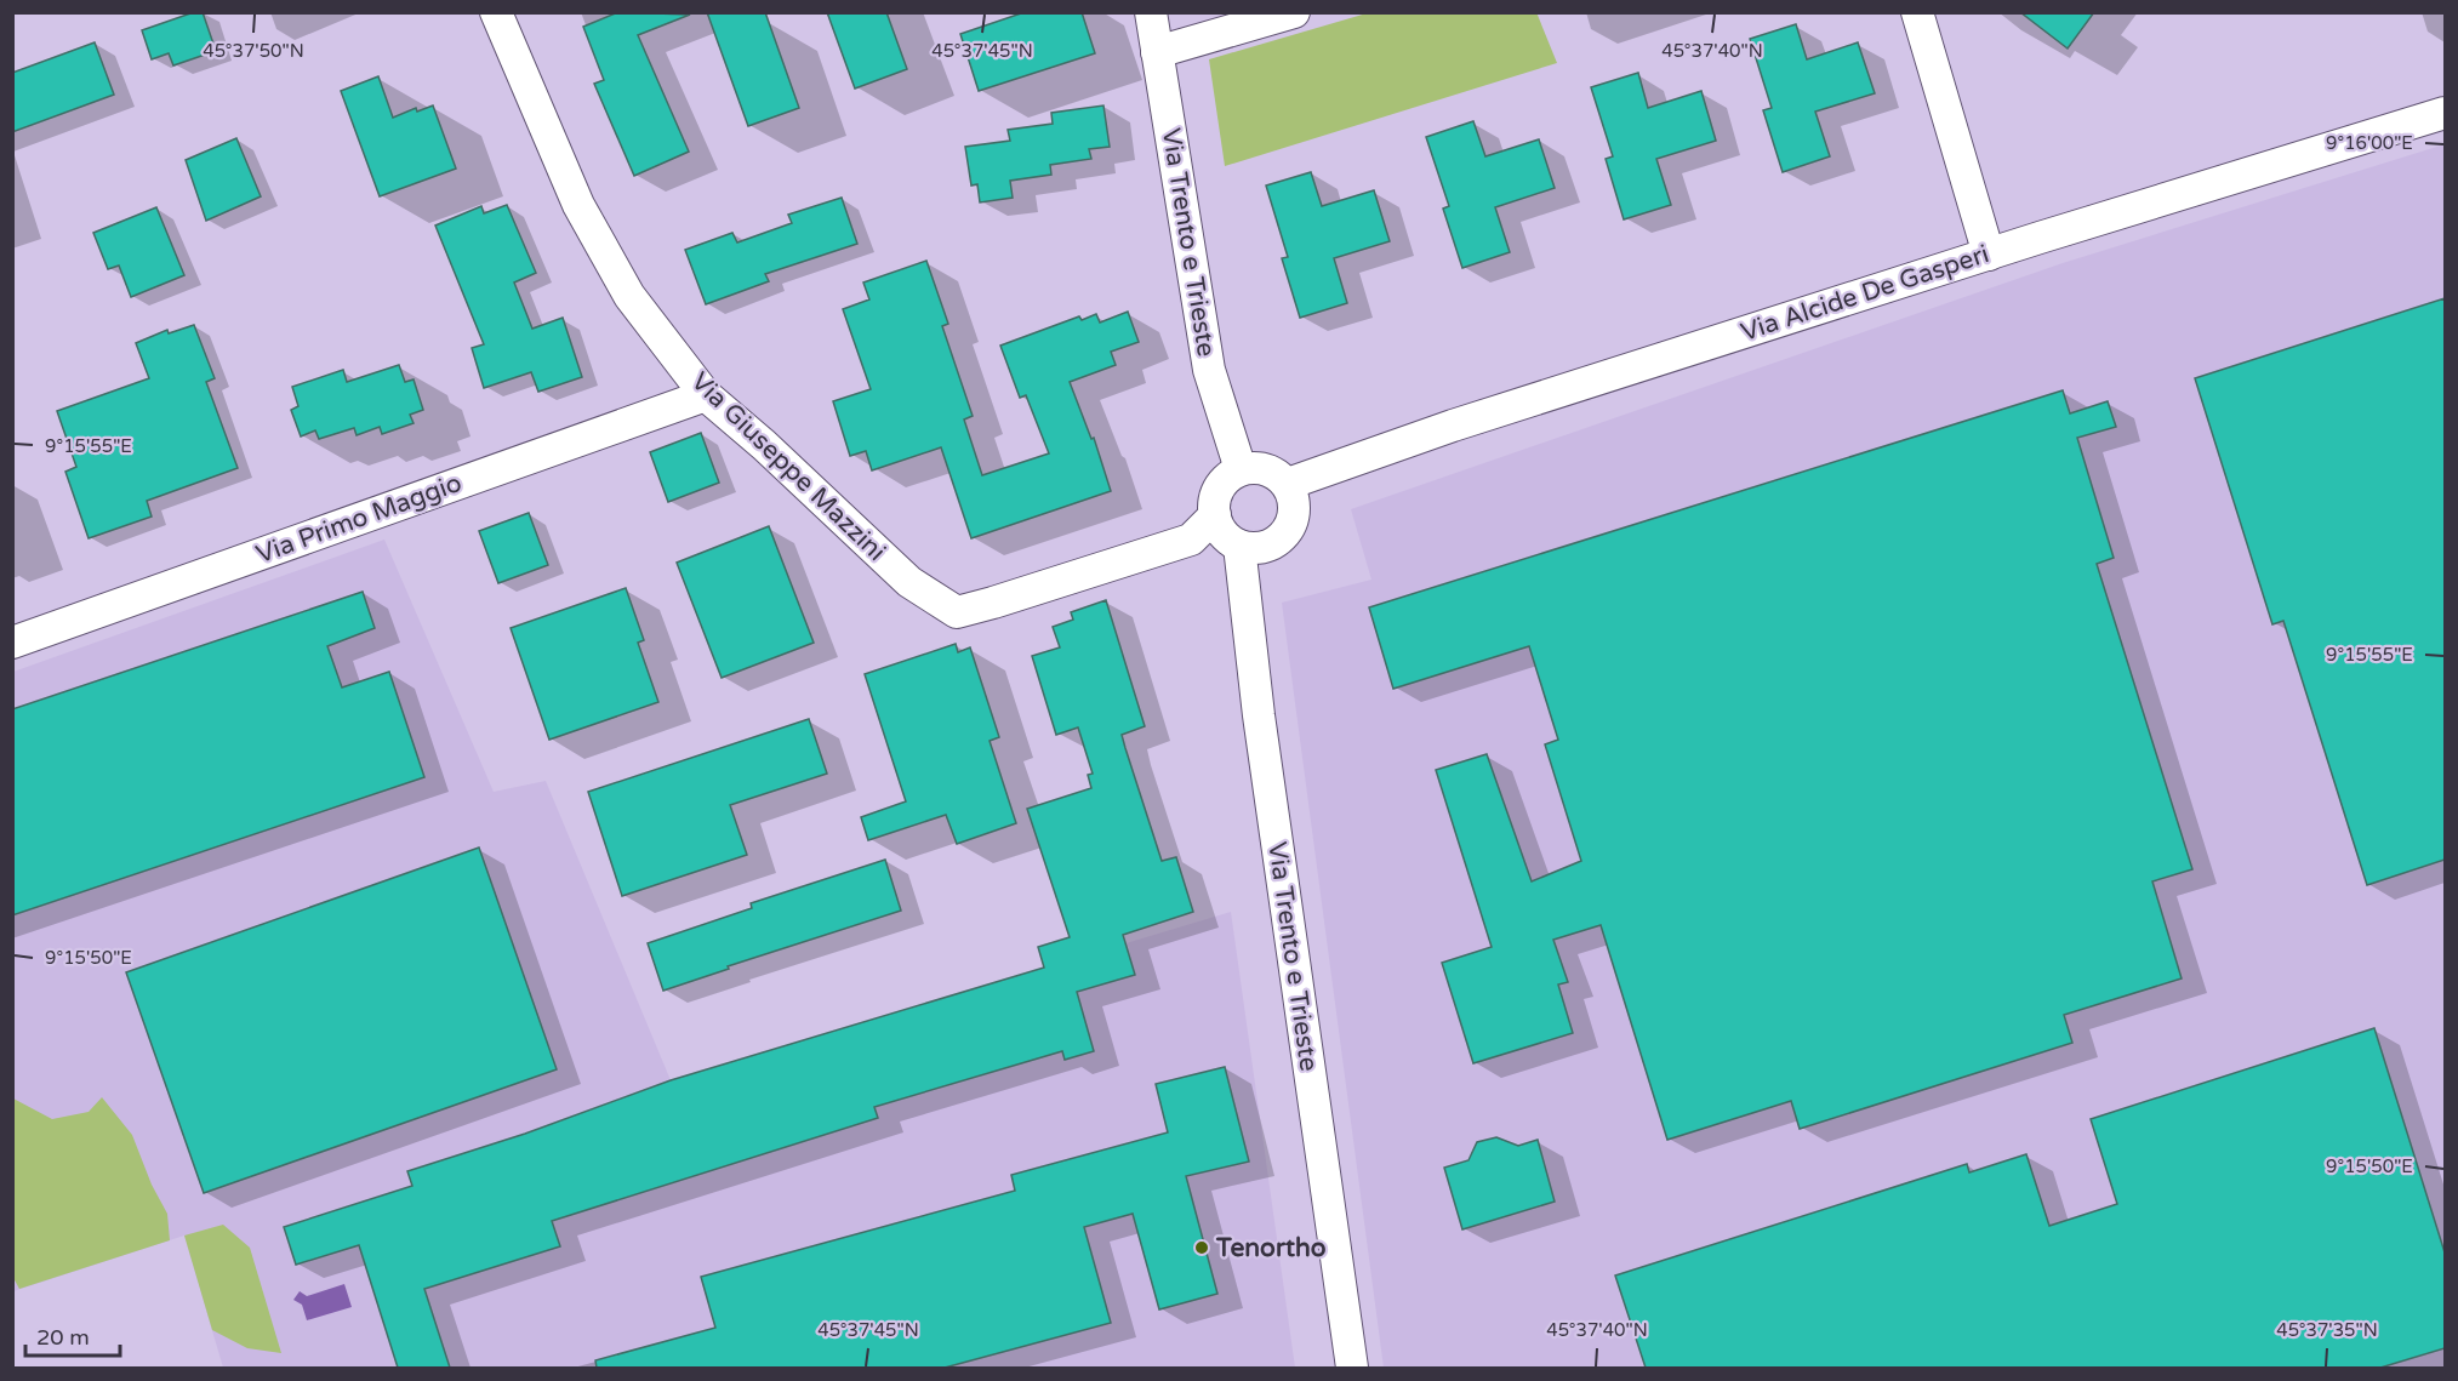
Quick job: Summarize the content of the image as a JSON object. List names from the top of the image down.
{
  "streets": {
    "street": [
      "Via Trento e Trieste",
      "Via Alcide De Gasperi",
      "Via Giuseppe Mazzini",
      "Via Primo Maggio"
    ]
  },
  "crossings": [
    ["Via Trento e Trieste", "Via Alcide De Gasperi"],
    ["Via Trento e Trieste", "Via Giuseppe Mazzini"],
    ["Via Alcide De Gasperi", "Via Giuseppe Mazzini"],
    ["Via Giuseppe Mazzini", "Via Primo Maggio"]
  ],
  "places": ["Tenortho"],
  "scale_bar": "20 m",
  "coordinates": [
    "45°37'50\"N",
    "45°37'45\"N",
    "45°37'40\"N",
    "9°16'00\"E",
    "9°15'55\"E",
    "9°15'50\"E",
    "45°37'35\"N"
  ]
}
